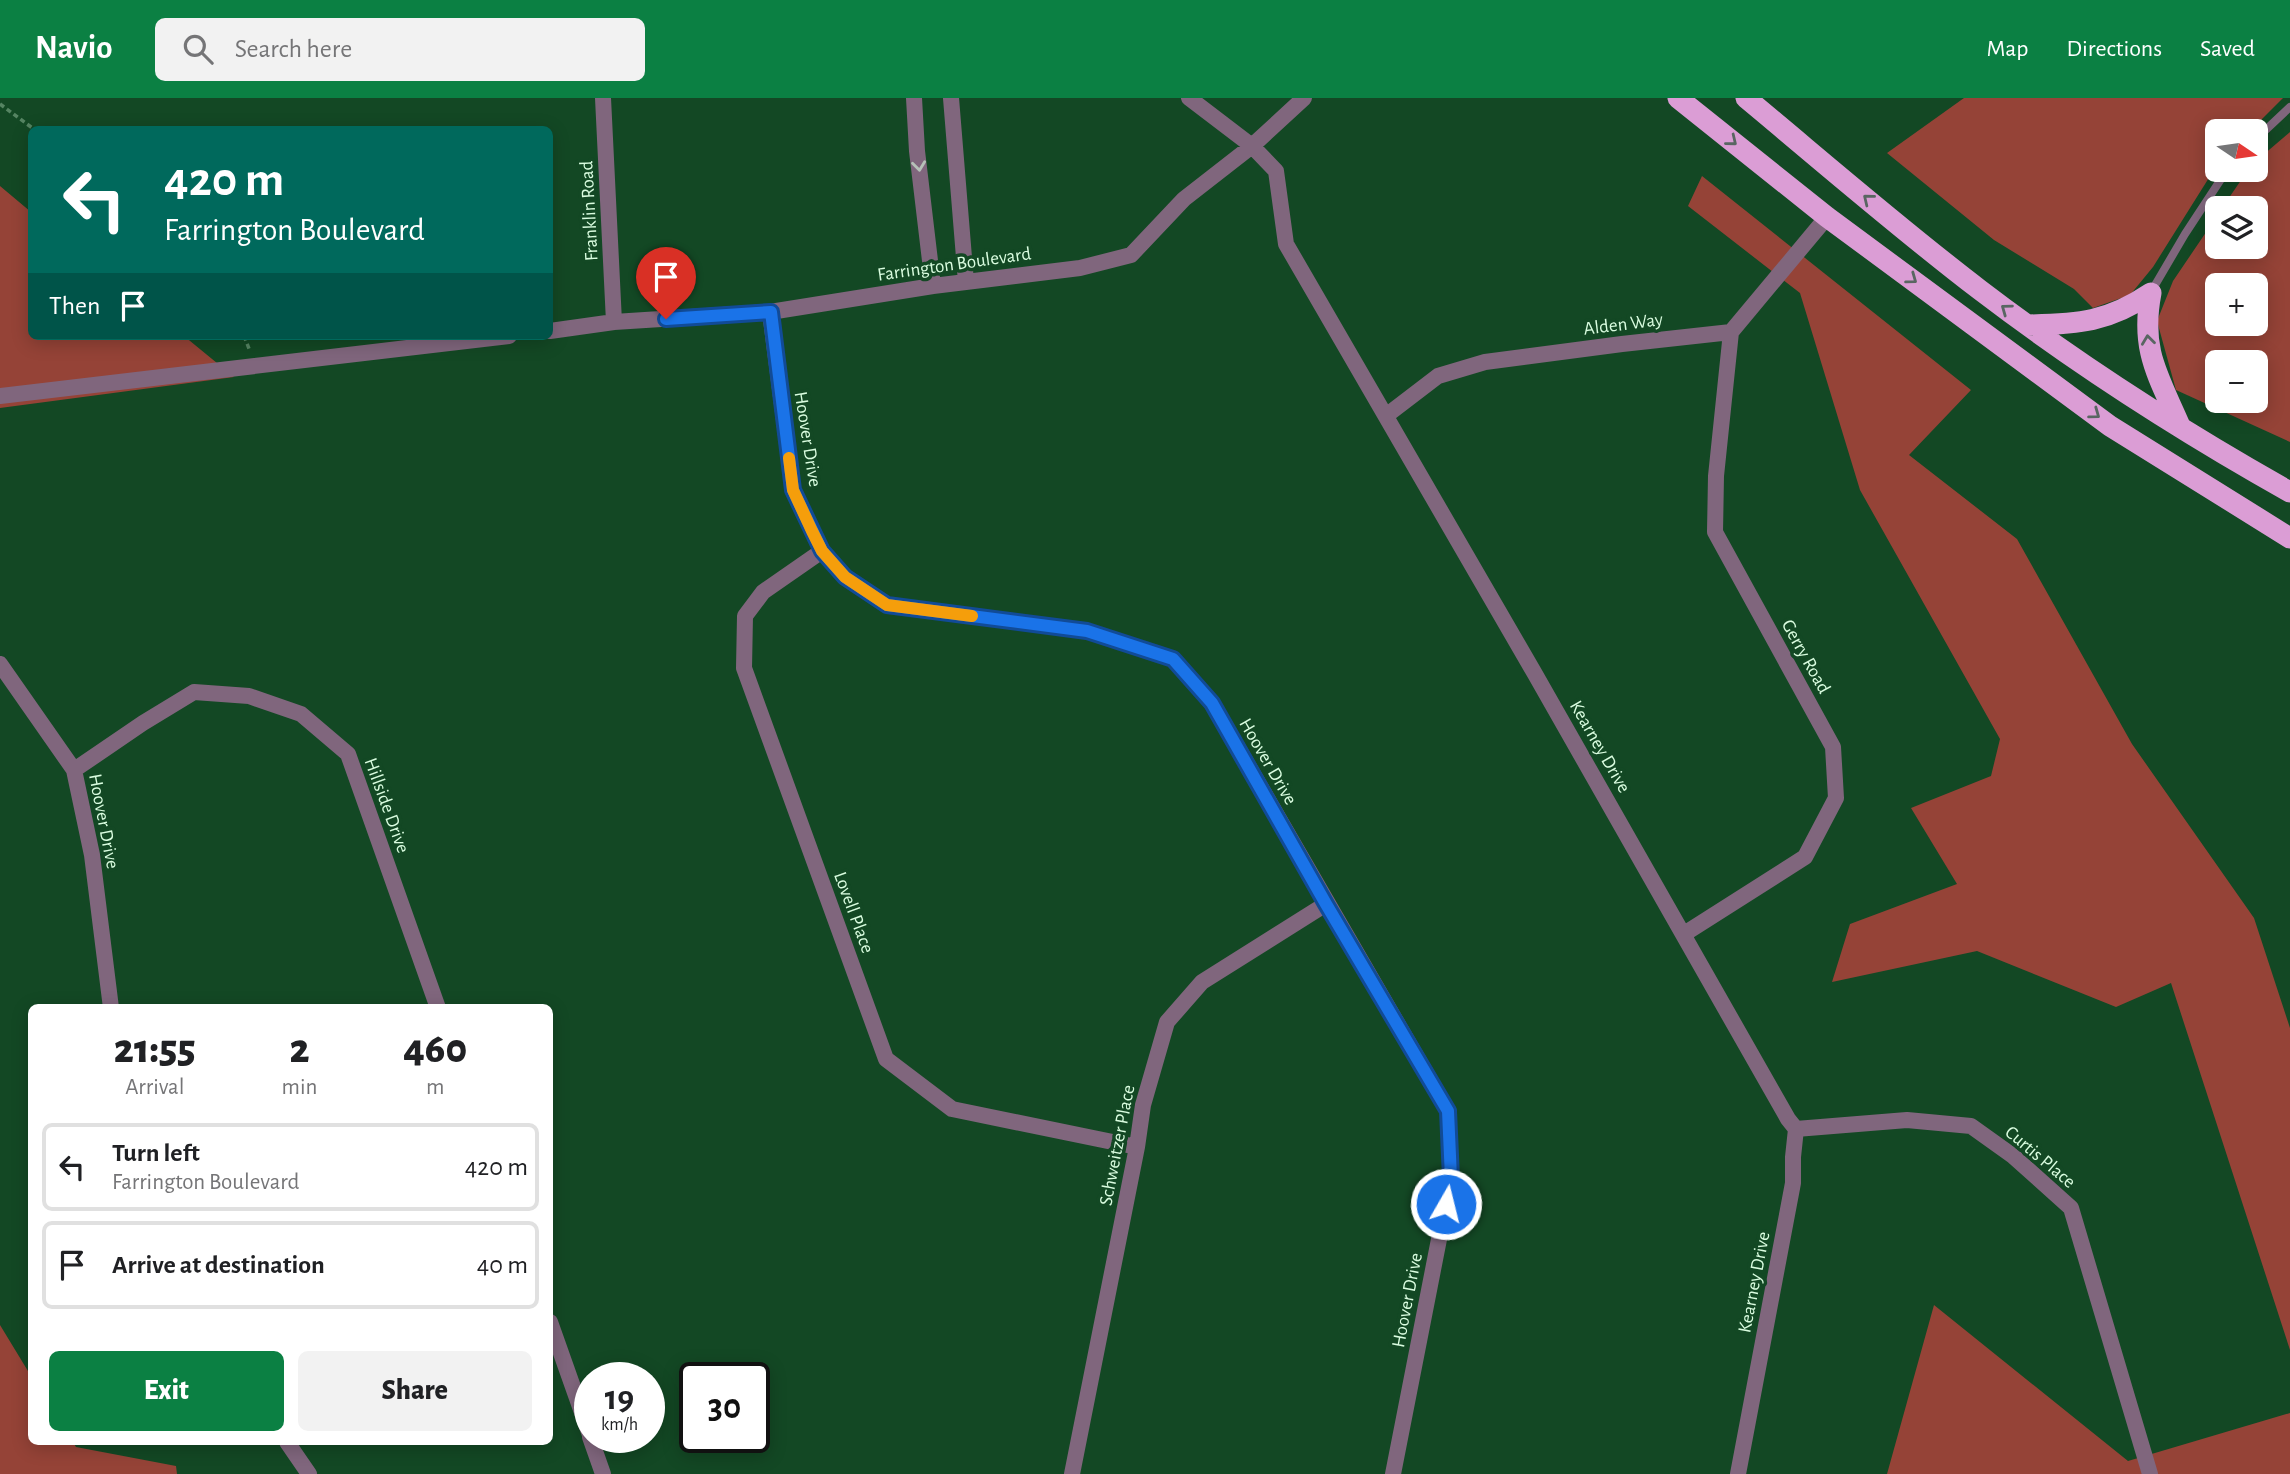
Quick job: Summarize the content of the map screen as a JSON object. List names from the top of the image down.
{
  "streets": {
    "street": [
      "Franklin Road",
      "Farrington Boulevard",
      "Alden Way",
      "Hoover Drive",
      "Gerry Road",
      "Kearney Drive",
      "Hillside Drive",
      "Lovell Place",
      "Schweitzer Place",
      "Curtis Place"
    ]
  },
  "crossings": [
    ["Franklin Road", "Farrington Boulevard"],
    ["Farrington Boulevard", "Hoover Drive"],
    ["Farrington Boulevard", "Kearney Drive"],
    ["Alden Way", "Gerry Road"],
    ["Alden Way", "Kearney Drive"],
    ["Hoover Drive", "Hillside Drive"],
    ["Hoover Drive", "Lovell Place"],
    ["Hoover Drive", "Schweitzer Place"],
    ["Gerry Road", "Kearney Drive"],
    ["Kearney Drive", "Curtis Place"],
    ["Lovell Place", "Schweitzer Place"]
  ],
  "north": "right",
  "page": {
    "header": "Navio",
    "search": "Search here",
    "nav": ["Map", "Directions", "Saved"],
    "map_buttons": ["+", "−"],
    "turn": ["420 m", "Farrington Boulevard"],
    "then": "Then",
    "eta": [
      "21:55",
      "Arrival",
      "2",
      "min",
      "460",
      "m"
    ],
    "list": [
      {
        "name": "Turn left",
        "note": "Farrington Boulevard",
        "value": "420 m"
      },
      {
        "name": "Arrive at destination",
        "value": "40 m"
      }
    ],
    "buttons": ["Exit", "Share"],
    "speed": "19 km/h",
    "limit": "30"
  }
}
